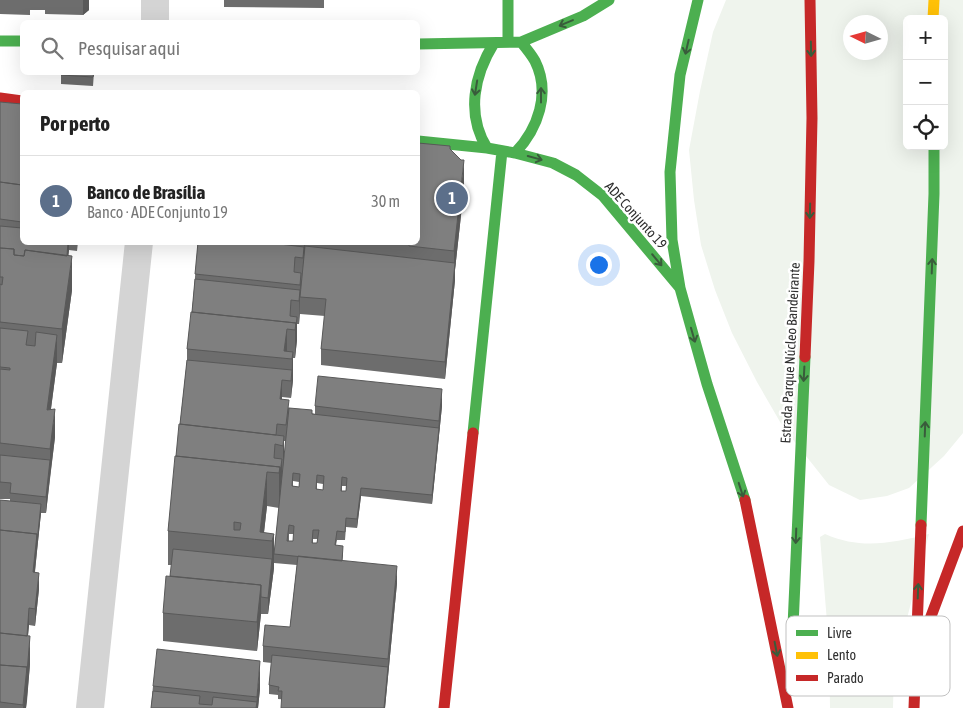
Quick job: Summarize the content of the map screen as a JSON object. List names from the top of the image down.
{
  "streets": {
    "main road": ["ADE Conjunto 19", "Estrada Parque Núcleo Bandeirante"]
  },
  "one_way": ["ADE Conjunto 19"],
  "legend": ["Livre", "Lento", "Parado"],
  "north": "left",
  "page": {
    "map_buttons": ["+", "−"],
    "search": "Pesquisar aqui",
    "heading": "Por perto",
    "list": [
      {
        "mark": "1",
        "name": "Banco de Brasília",
        "note": "Banco · ADE Conjunto 19",
        "value": "30 m"
      }
    ],
    "pins": "1"
  }
}
